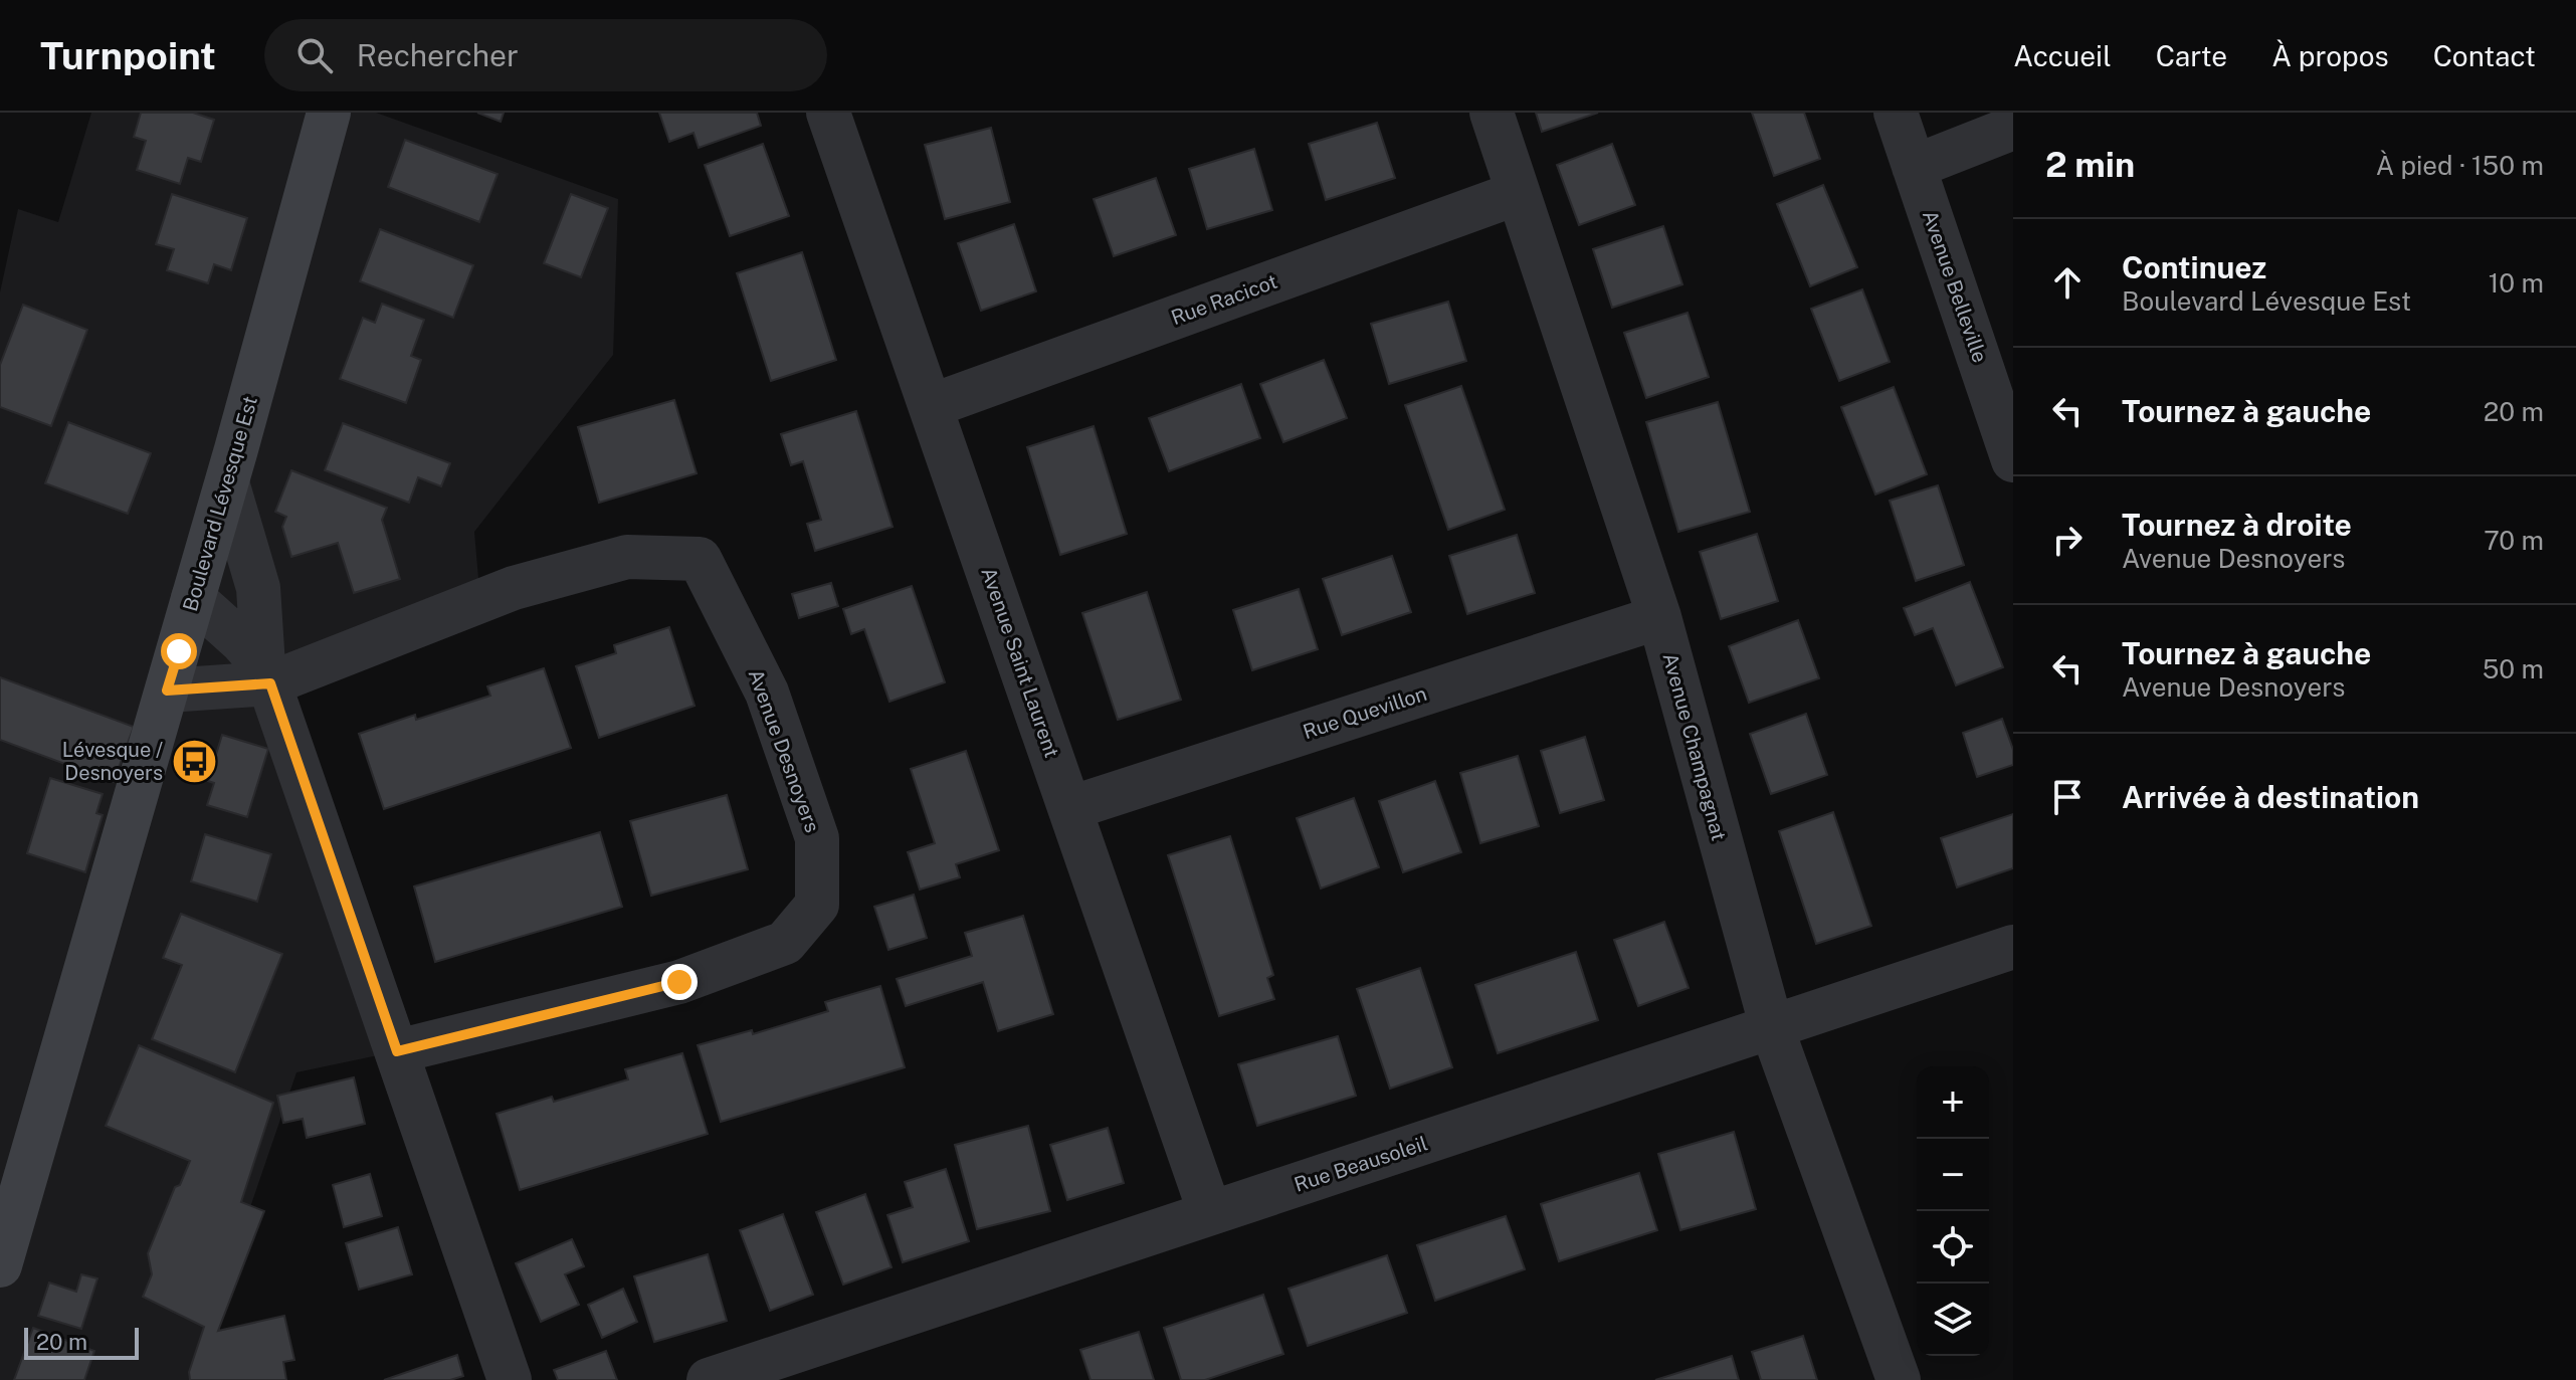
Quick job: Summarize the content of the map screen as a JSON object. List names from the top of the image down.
{
  "streets": {
    "street": [
      "Avenue Belleville",
      "Rue Racicot",
      "Boulevard Lévesque Est",
      "Avenue Saint Laurent",
      "Rue Quevillon",
      "Avenue Champagnat",
      "Avenue Desnoyers",
      "Rue Beausoleil"
    ]
  },
  "crossings": [
    ["Rue Racicot", "Avenue Saint Laurent"],
    ["Rue Racicot", "Avenue Champagnat"],
    ["Avenue Saint Laurent", "Rue Quevillon"],
    ["Avenue Saint Laurent", "Rue Beausoleil"],
    ["Rue Quevillon", "Avenue Champagnat"],
    ["Avenue Champagnat", "Rue Beausoleil"]
  ],
  "places": {
    "bus stop": ["Lévesque / Desnoyers"]
  },
  "scale_bar": "20 m",
  "page": {
    "header": "Turnpoint",
    "search": "Rechercher",
    "nav": [
      "Accueil",
      "Carte",
      "À propos",
      "Contact"
    ],
    "heading": ["2 min", "À pied · 150 m"],
    "list": [
      ["Continuez", "Boulevard Lévesque Est", "10 m"],
      ["Tournez à gauche", "20 m"],
      ["Tournez à droite", "Avenue Desnoyers", "70 m"],
      ["Tournez à gauche", "Avenue Desnoyers", "50 m"],
      "Arrivée à destination"
    ],
    "map_buttons": ["+", "−"],
    "scale": "20 m"
  }
}
